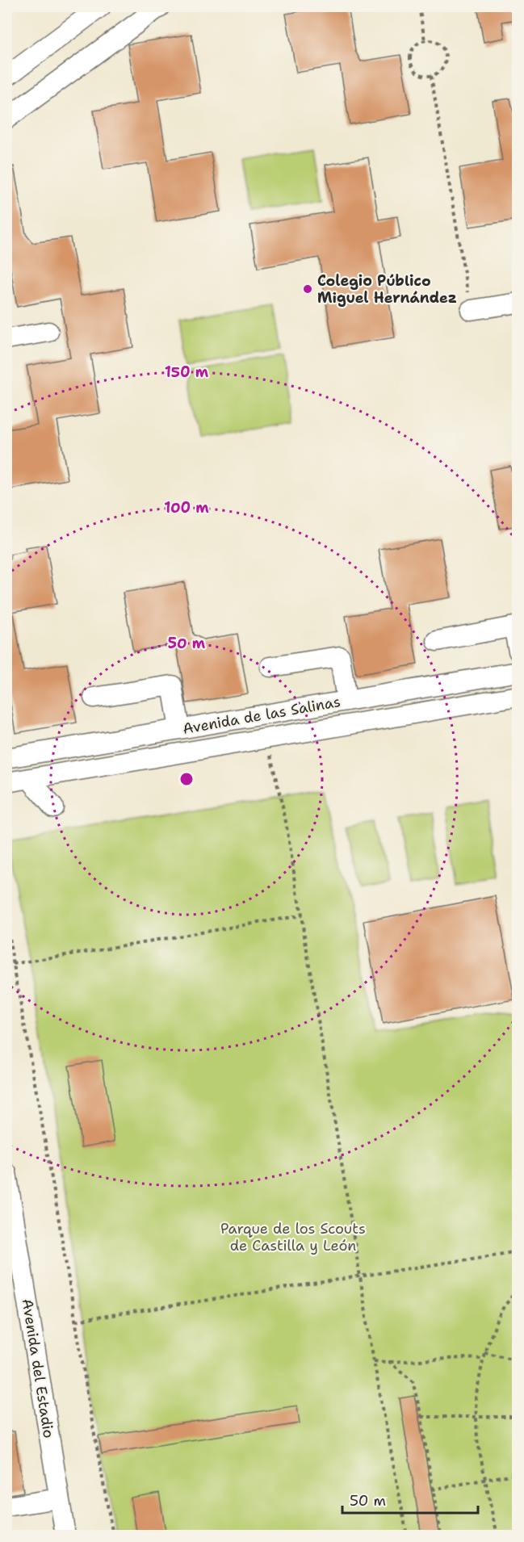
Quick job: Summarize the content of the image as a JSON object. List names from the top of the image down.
{
  "streets": {
    "street": ["Avenida de las Salinas", "Avenida del Estadio"]
  },
  "parks": ["Parque de los Scouts de Castilla y León"],
  "places": ["Colegio Público Miguel Hernández"],
  "scale_bar": "50 m",
  "rings": ["150 m", "100 m", "50 m"]
}
